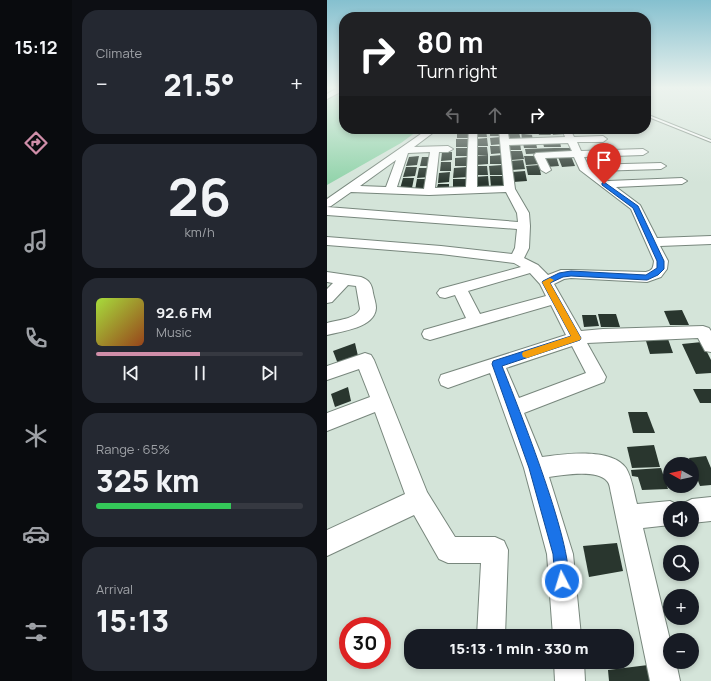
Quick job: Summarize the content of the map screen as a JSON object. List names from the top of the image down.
{
  "north": "left",
  "page": {
    "tabs": "15:12",
    "tile": [
      "Climate",
      ["26", "km/h"],
      ["Range · 65%", "325 km"],
      ["Arrival", "15:13"]
    ],
    "turn": ["80 m", "Turn right"],
    "heat": ["−", "21.5°", "+"],
    "song": ["92.6 FM", "Music"],
    "map_buttons": ["+", "−"],
    "limit": "30",
    "trip": "15:13 · 1 min · 330 m"
  }
}
